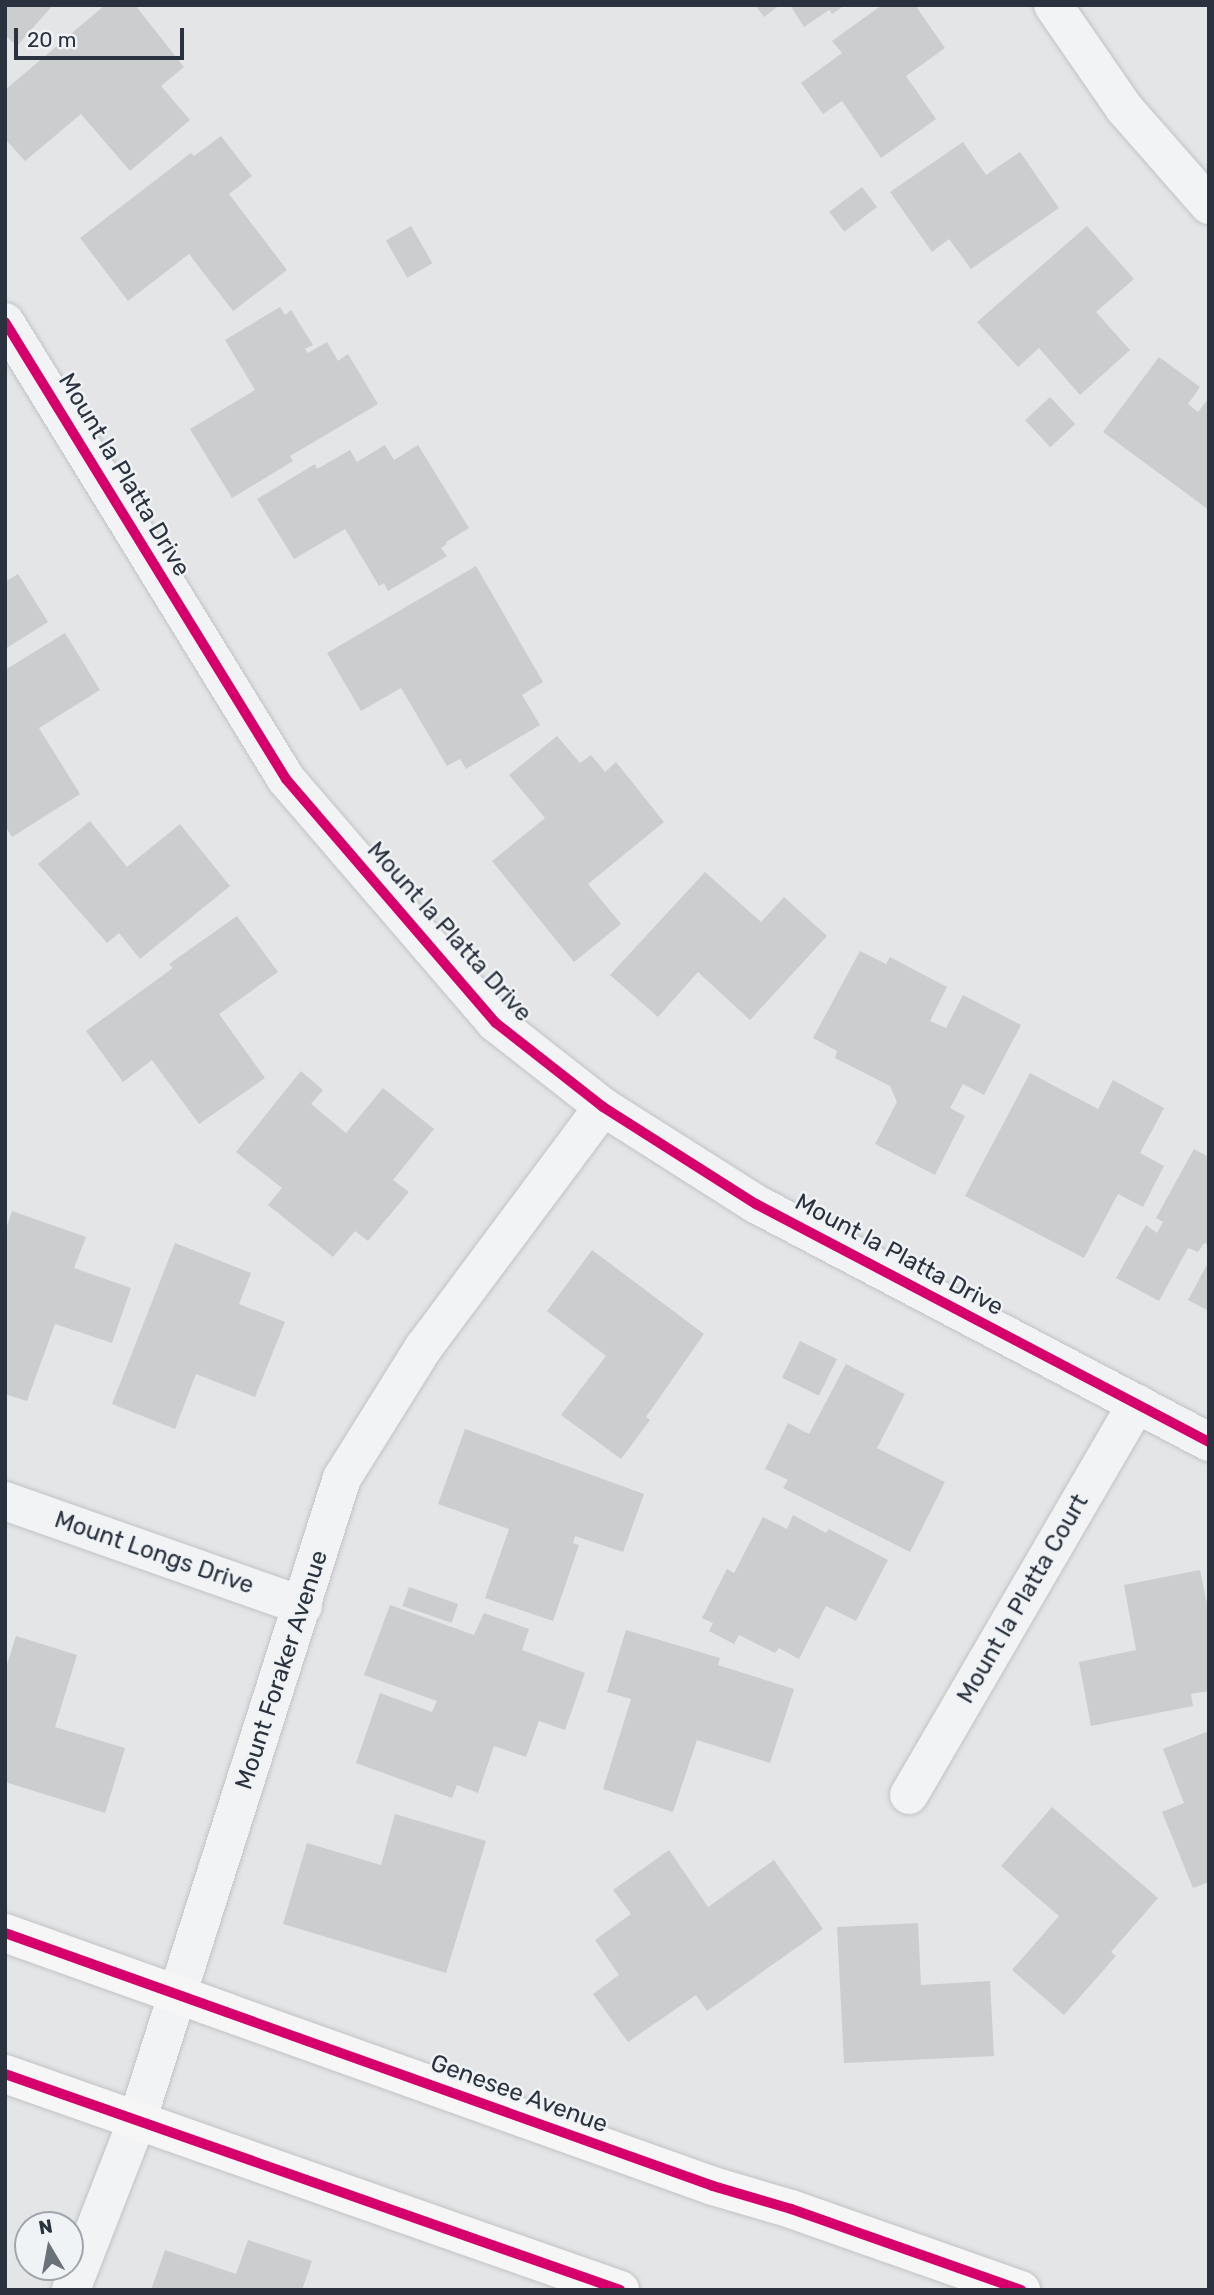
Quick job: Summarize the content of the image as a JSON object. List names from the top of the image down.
{
  "streets": {
    "main road": ["Genesee Avenue"],
    "street": [
      "Mount la Platta Drive",
      "Mount Longs Drive",
      "Mount la Platta Court",
      "Mount Foraker Avenue"
    ]
  },
  "crossings": [
    ["Mount la Platta Drive", "Mount la Platta Court"],
    ["Mount la Platta Drive", "Mount Foraker Avenue"],
    ["Mount Longs Drive", "Mount Foraker Avenue"],
    ["Mount Foraker Avenue", "Genesee Avenue"]
  ],
  "scale_bar": "20 m",
  "north": "top"
}
